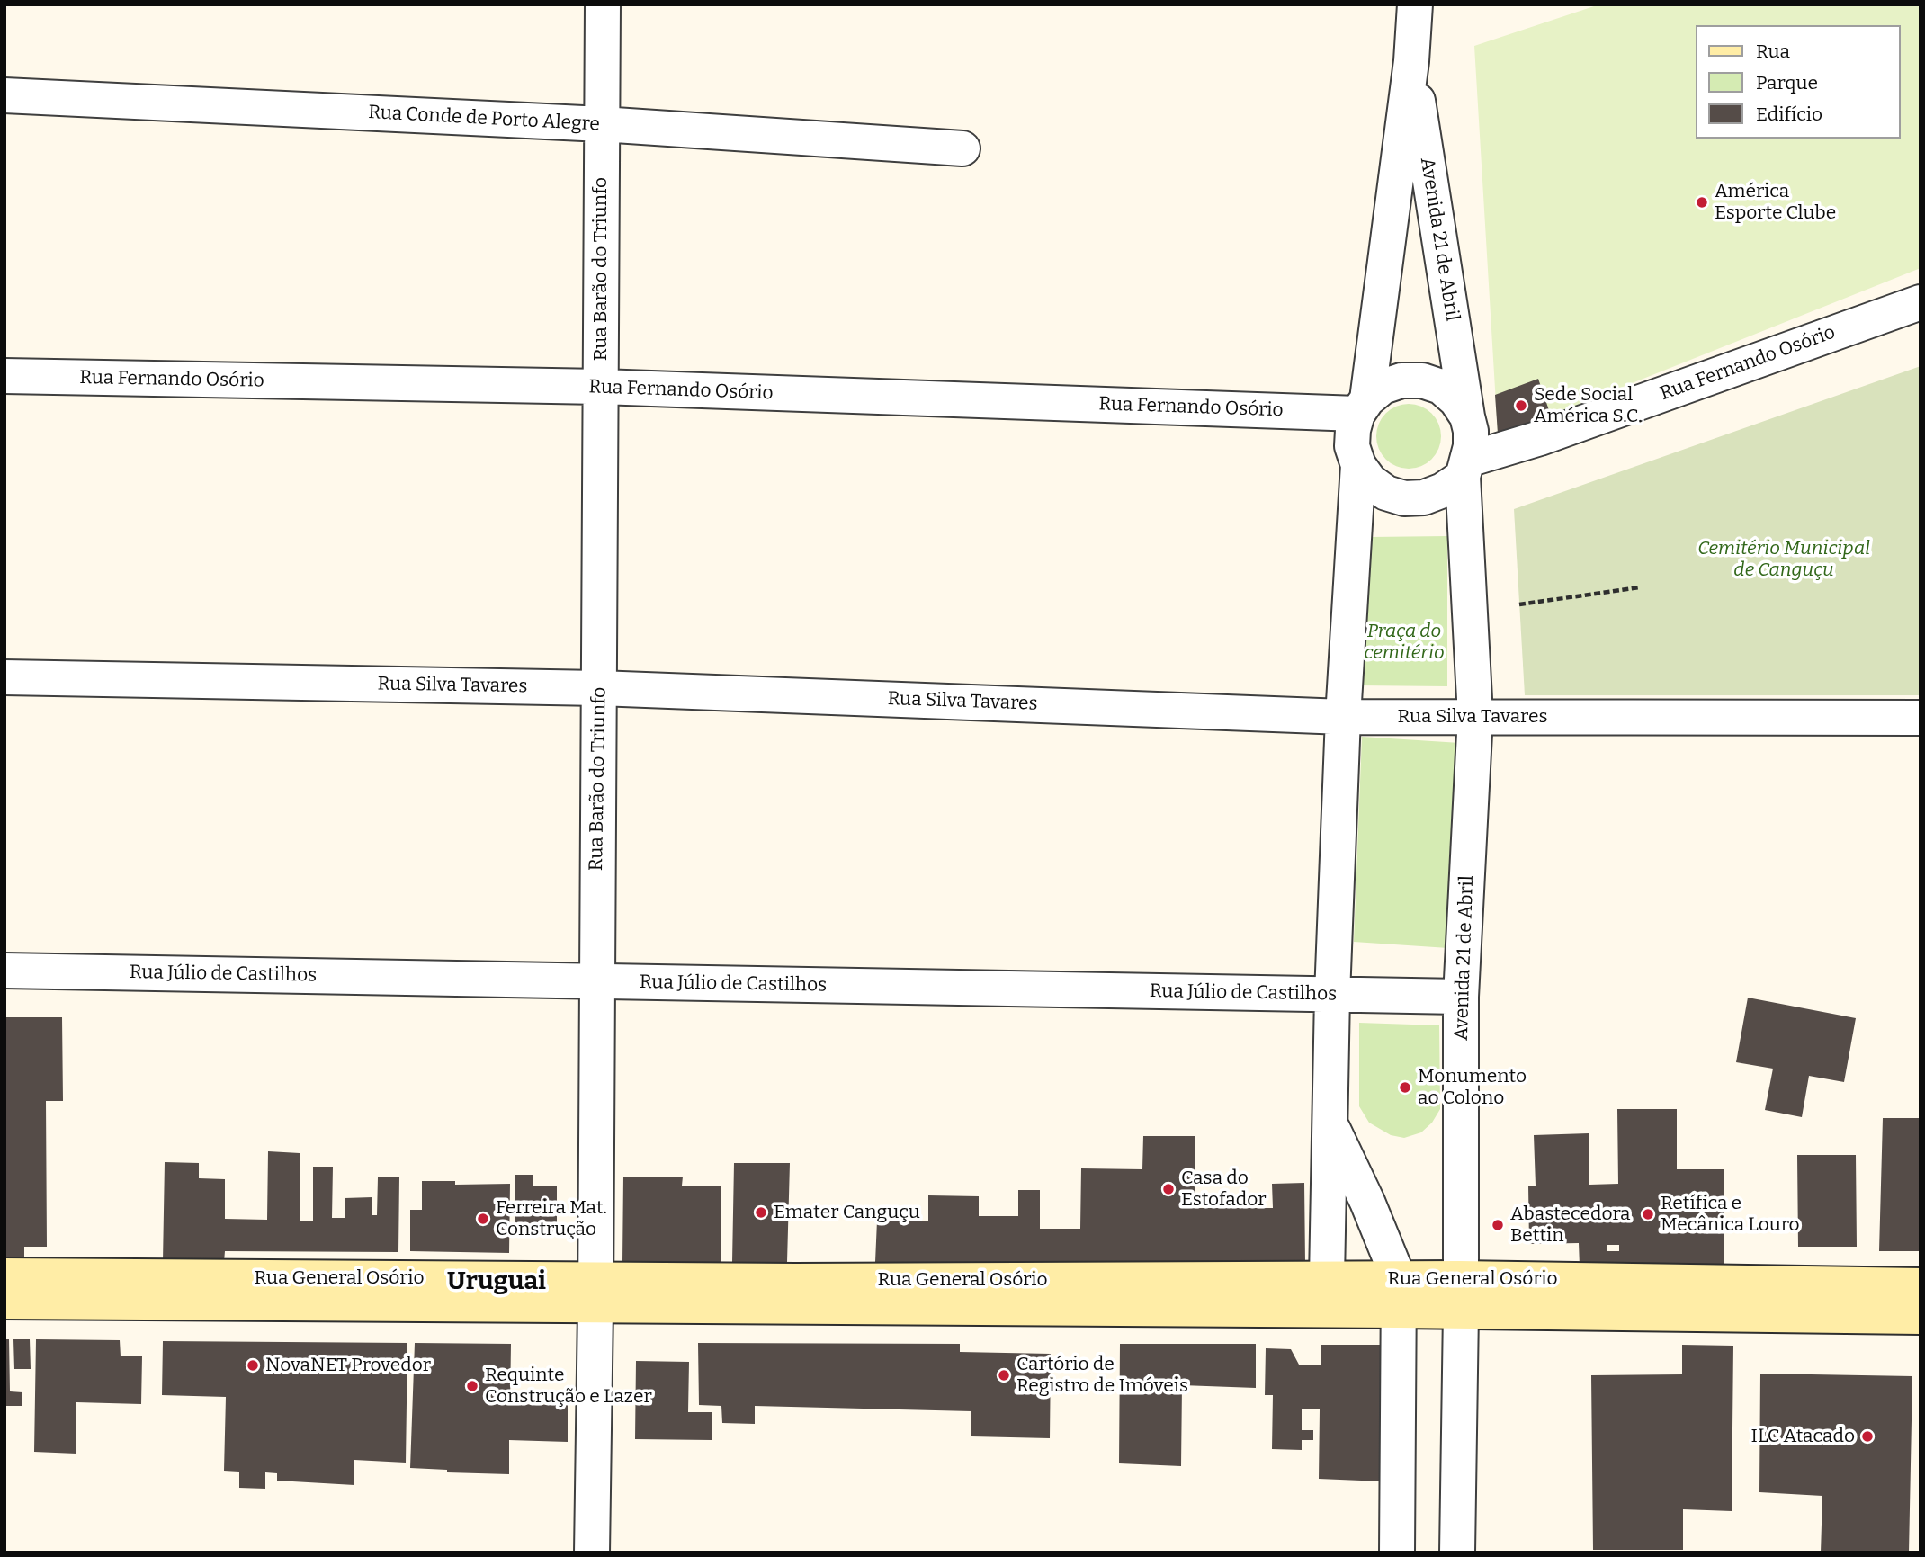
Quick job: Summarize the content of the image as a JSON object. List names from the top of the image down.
{
  "streets": {
    "main road": ["Rua General Osório"],
    "street": [
      "Rua Conde de Porto Alegre",
      "Avenida 21 de Abril",
      "Rua Barão do Triunfo",
      "Rua Fernando Osório",
      "Rua Silva Tavares",
      "Rua Júlio de Castilhos"
    ]
  },
  "crossings": [
    ["Rua Conde de Porto Alegre", "Rua Barão do Triunfo"],
    ["Avenida 21 de Abril", "Rua Fernando Osório"],
    ["Avenida 21 de Abril", "Rua Silva Tavares"],
    ["Avenida 21 de Abril", "Rua Júlio de Castilhos"],
    ["Avenida 21 de Abril", "Rua General Osório"],
    ["Rua Barão do Triunfo", "Rua Fernando Osório"],
    ["Rua Barão do Triunfo", "Rua Silva Tavares"],
    ["Rua Barão do Triunfo", "Rua Júlio de Castilhos"],
    ["Rua Barão do Triunfo", "Rua General Osório"]
  ],
  "districts": ["Uruguai"],
  "parks": ["Cemitério Municipal de Canguçu", "Praça do cemitério"],
  "places": [
    "América Esporte Clube",
    "Sede Social América S.C.",
    "Monumento ao Colono",
    "Casa do Estofador",
    "Emater Canguçu",
    "Retífica e Mecânica Louro",
    "Ferreira Mat. Construção",
    "Abastecedora Bettin",
    "NovaNET Provedor",
    "Cartório de Registro de Imóveis",
    "Requinte Construção e Lazer",
    "ILC Atacado"
  ],
  "legend": ["Rua", "Parque", "Edifício"]
}
